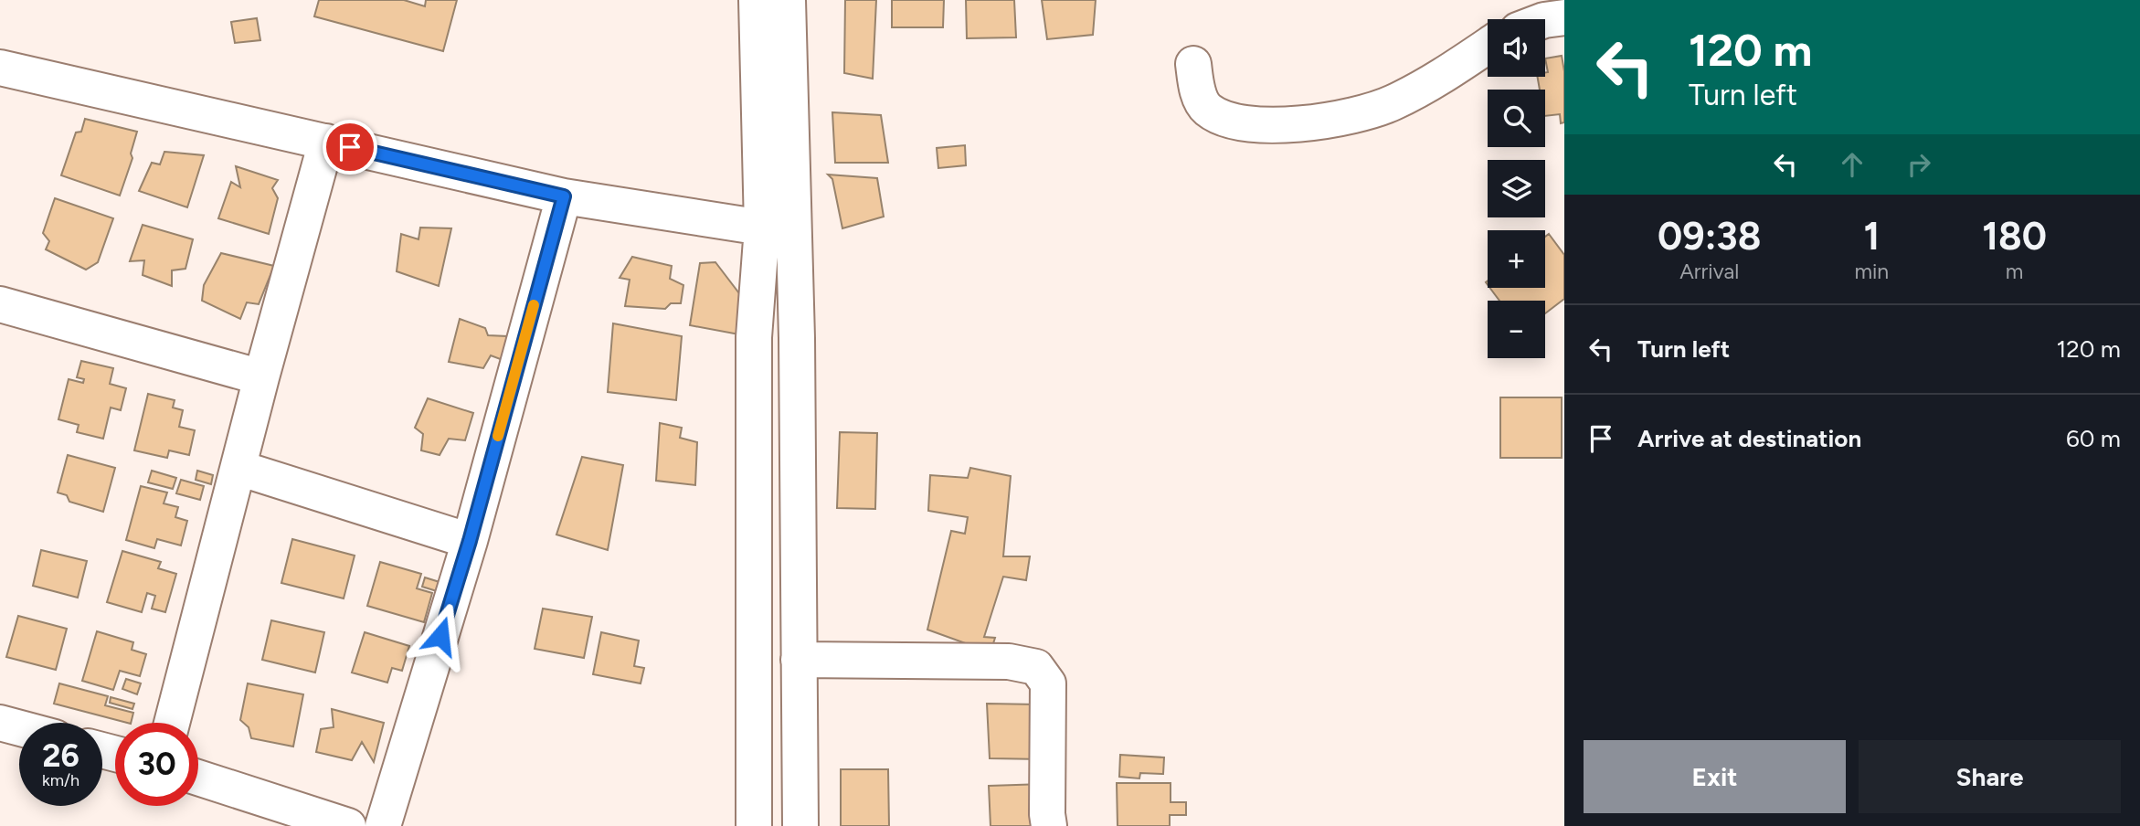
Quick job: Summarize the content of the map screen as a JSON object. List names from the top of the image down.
{
  "page": {
    "turn": ["120 m", "Turn left"],
    "map_buttons": ["+", "−"],
    "eta": [
      "09:38",
      "Arrival",
      "1",
      "min",
      "180",
      "m"
    ],
    "list": [
      {
        "name": "Turn left",
        "value": "120 m"
      },
      {
        "name": "Arrive at destination",
        "value": "60 m"
      }
    ],
    "speed": "26 km/h",
    "limit": "30",
    "buttons": ["Exit", "Share"]
  }
}
